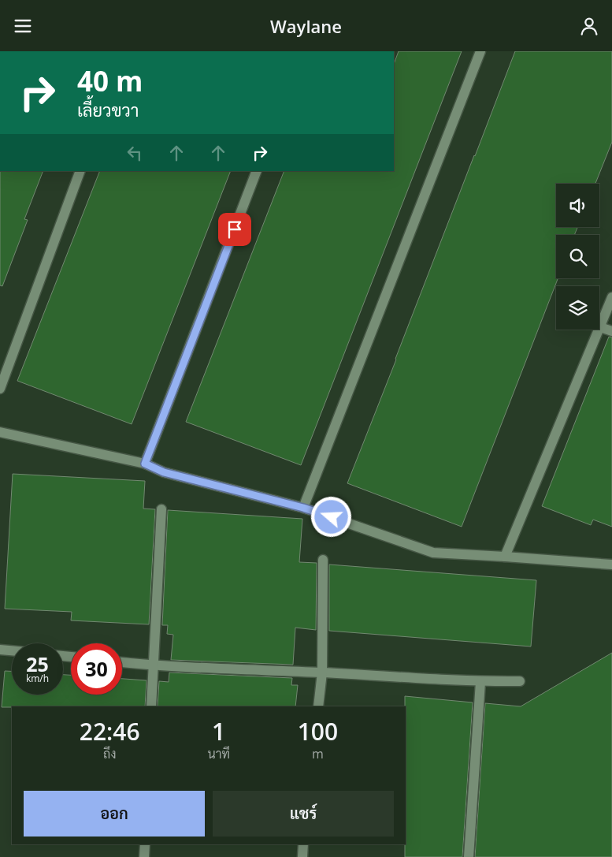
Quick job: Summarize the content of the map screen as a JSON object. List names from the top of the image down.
{
  "page": {
    "header": "Waylane",
    "turn": ["40 m", "เลี้ยวขวา"],
    "speed": "25 km/h",
    "limit": "30",
    "eta": [
      "22:46",
      "ถึง",
      "1",
      "นาที",
      "100",
      "m"
    ],
    "buttons": ["ออก", "แชร์"]
  }
}
